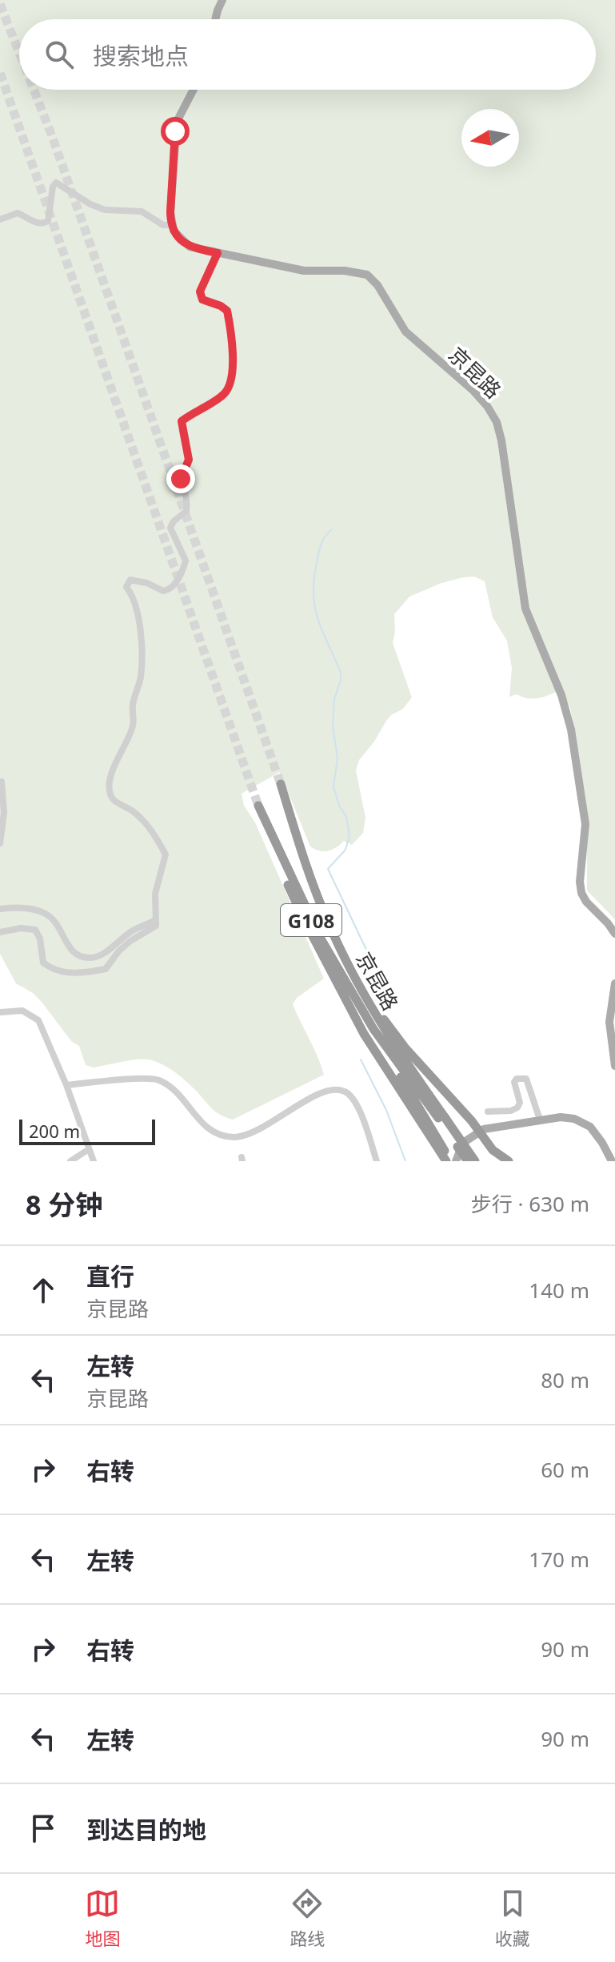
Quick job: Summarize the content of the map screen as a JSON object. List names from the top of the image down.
{
  "streets": {
    "highway": ["京昆路", "G108"]
  },
  "scale_bar": "200 m",
  "north": "left",
  "page": {
    "search": "搜索地点",
    "scale": "200 m",
    "heading": ["8 分钟", "步行 · 630 m"],
    "list": [
      ["直行", "京昆路", "140 m"],
      ["左转", "京昆路", "80 m"],
      ["右转", "60 m"],
      ["左转", "170 m"],
      ["右转", "90 m"],
      ["左转", "90 m"],
      "到达目的地"
    ],
    "nav": ["地图", "路线", "收藏"]
  }
}
